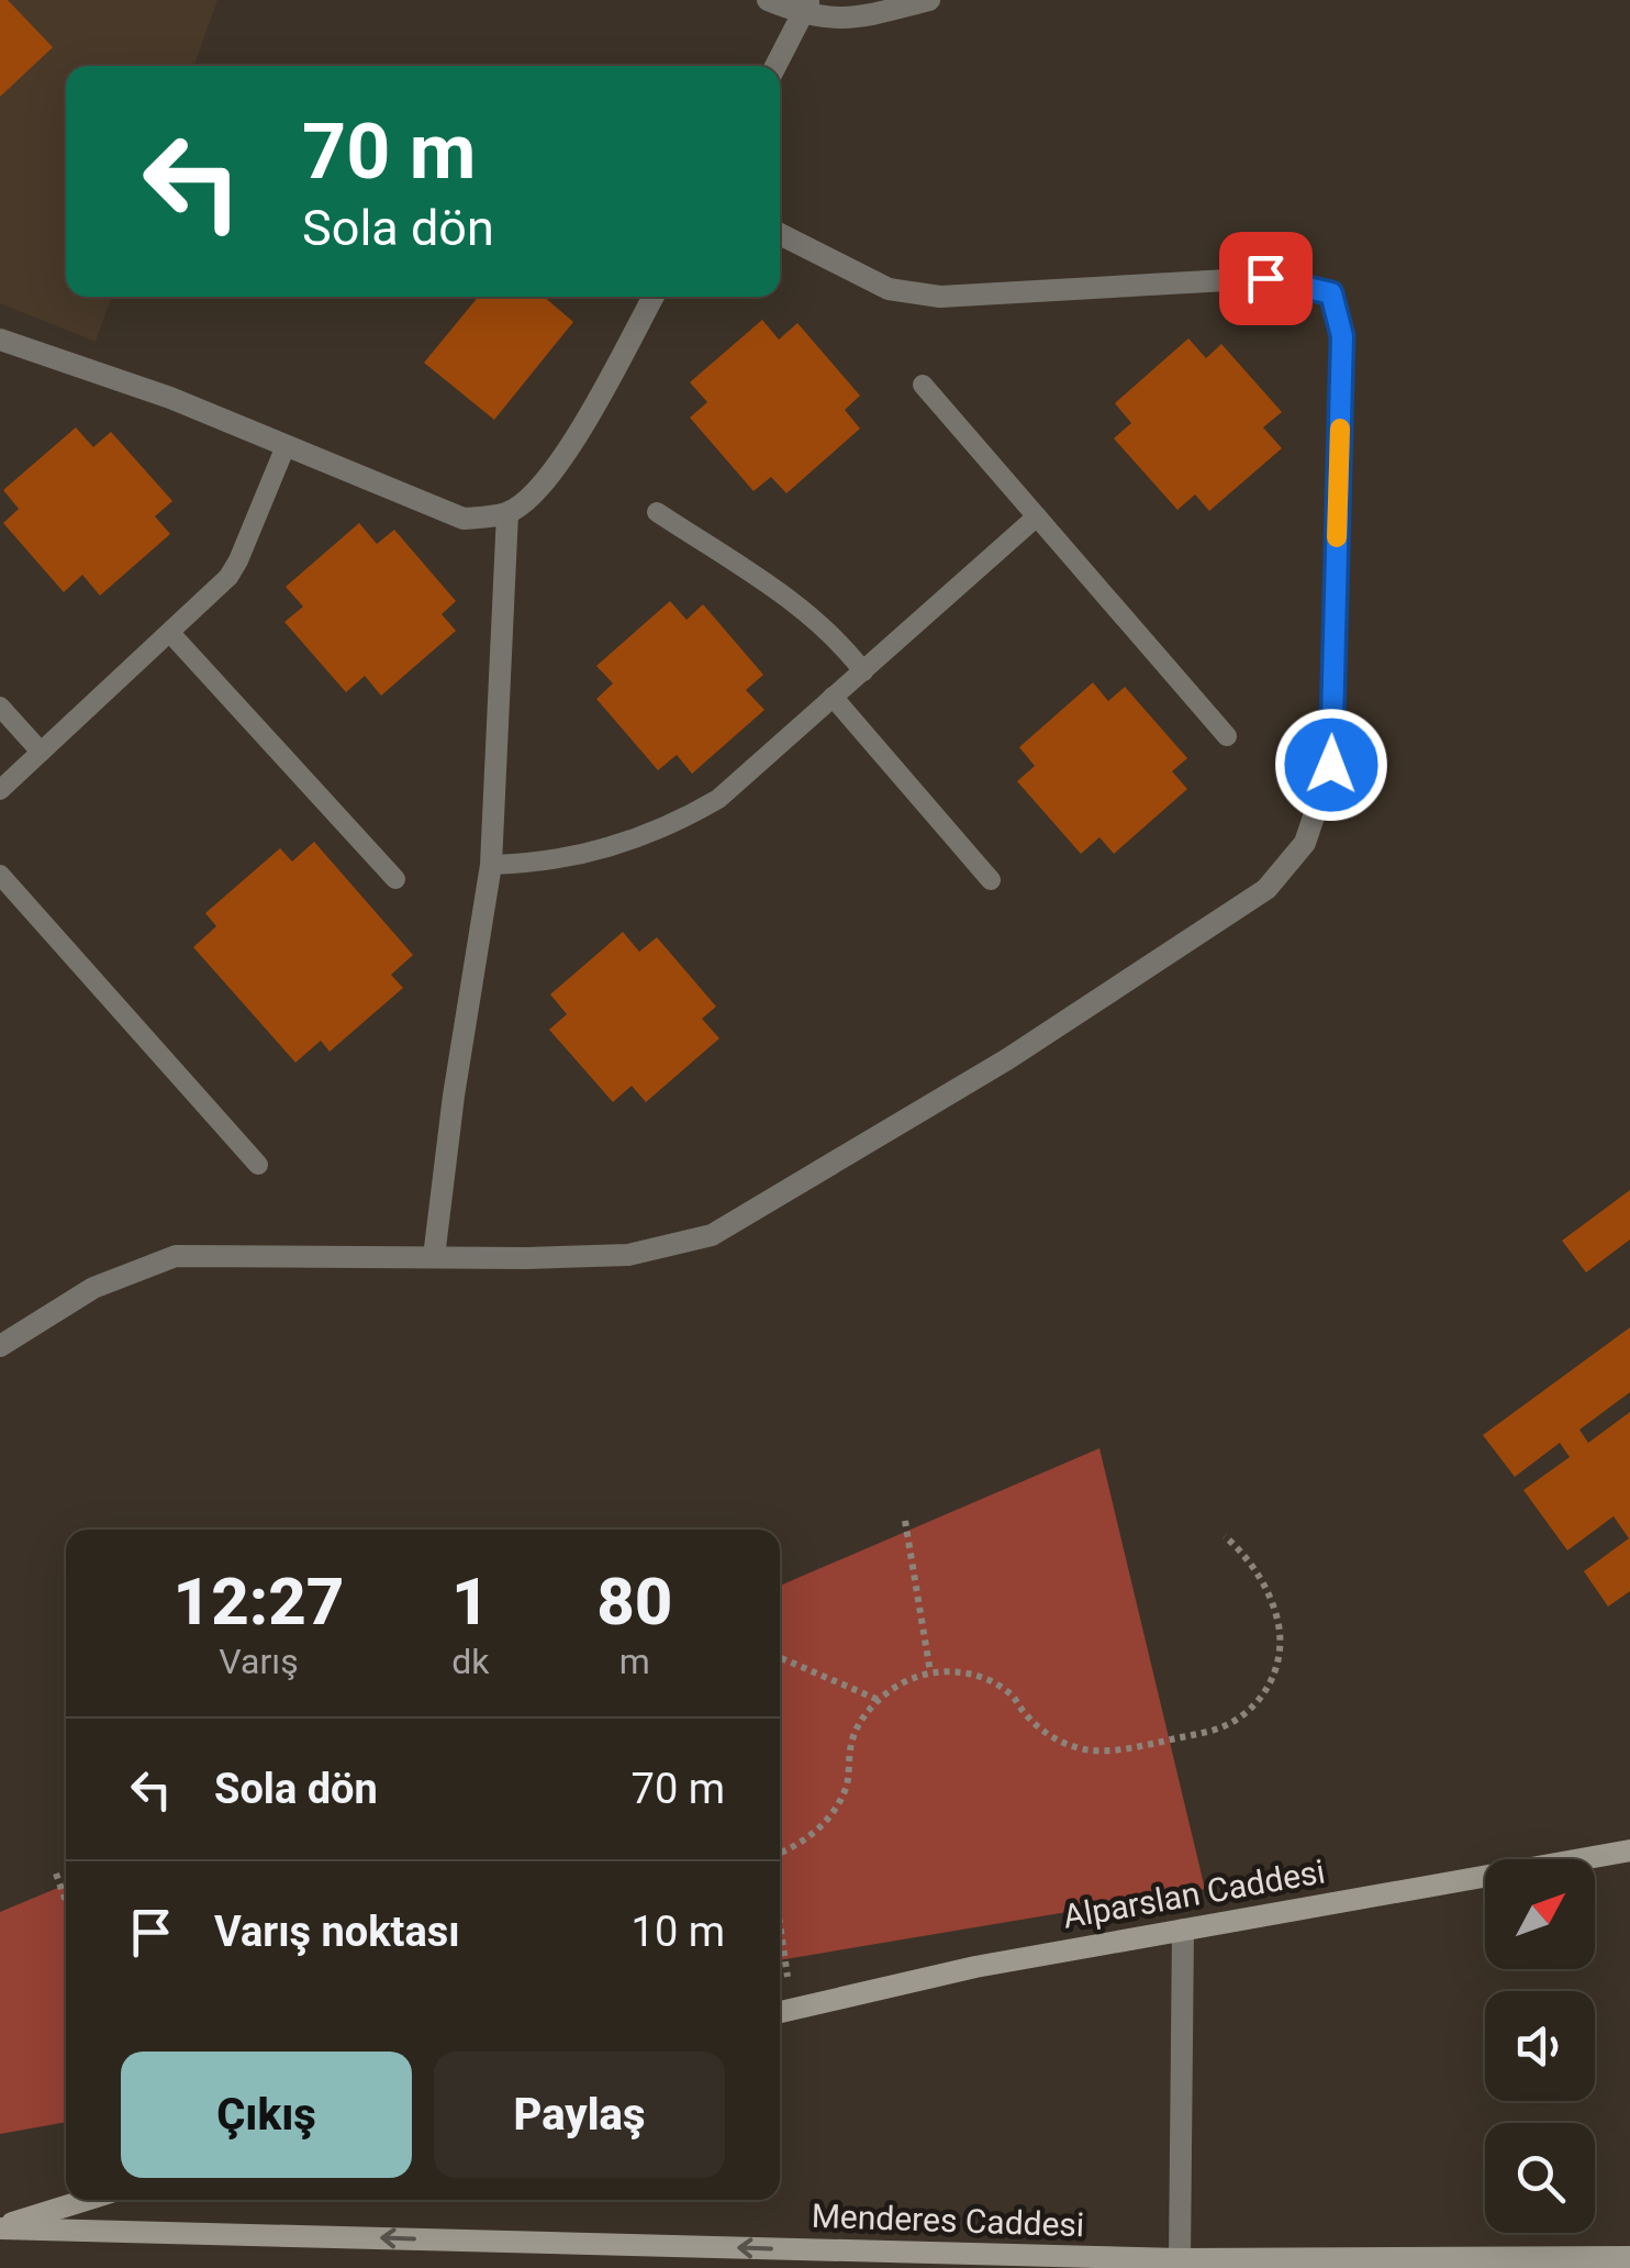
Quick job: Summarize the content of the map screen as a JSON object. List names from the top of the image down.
{
  "streets": {
    "main road": ["Alparslan Caddesi", "Menderes Caddesi"]
  },
  "one_way": ["Menderes Caddesi"],
  "north": "top right",
  "page": {
    "turn": ["70 m", "Sola dön"],
    "eta": [
      "12:27",
      "Varış",
      "1",
      "dk",
      "80",
      "m"
    ],
    "list": [
      {
        "name": "Sola dön",
        "value": "70 m"
      },
      {
        "name": "Varış noktası",
        "value": "10 m"
      }
    ],
    "buttons": ["Çıkış", "Paylaş"]
  }
}
